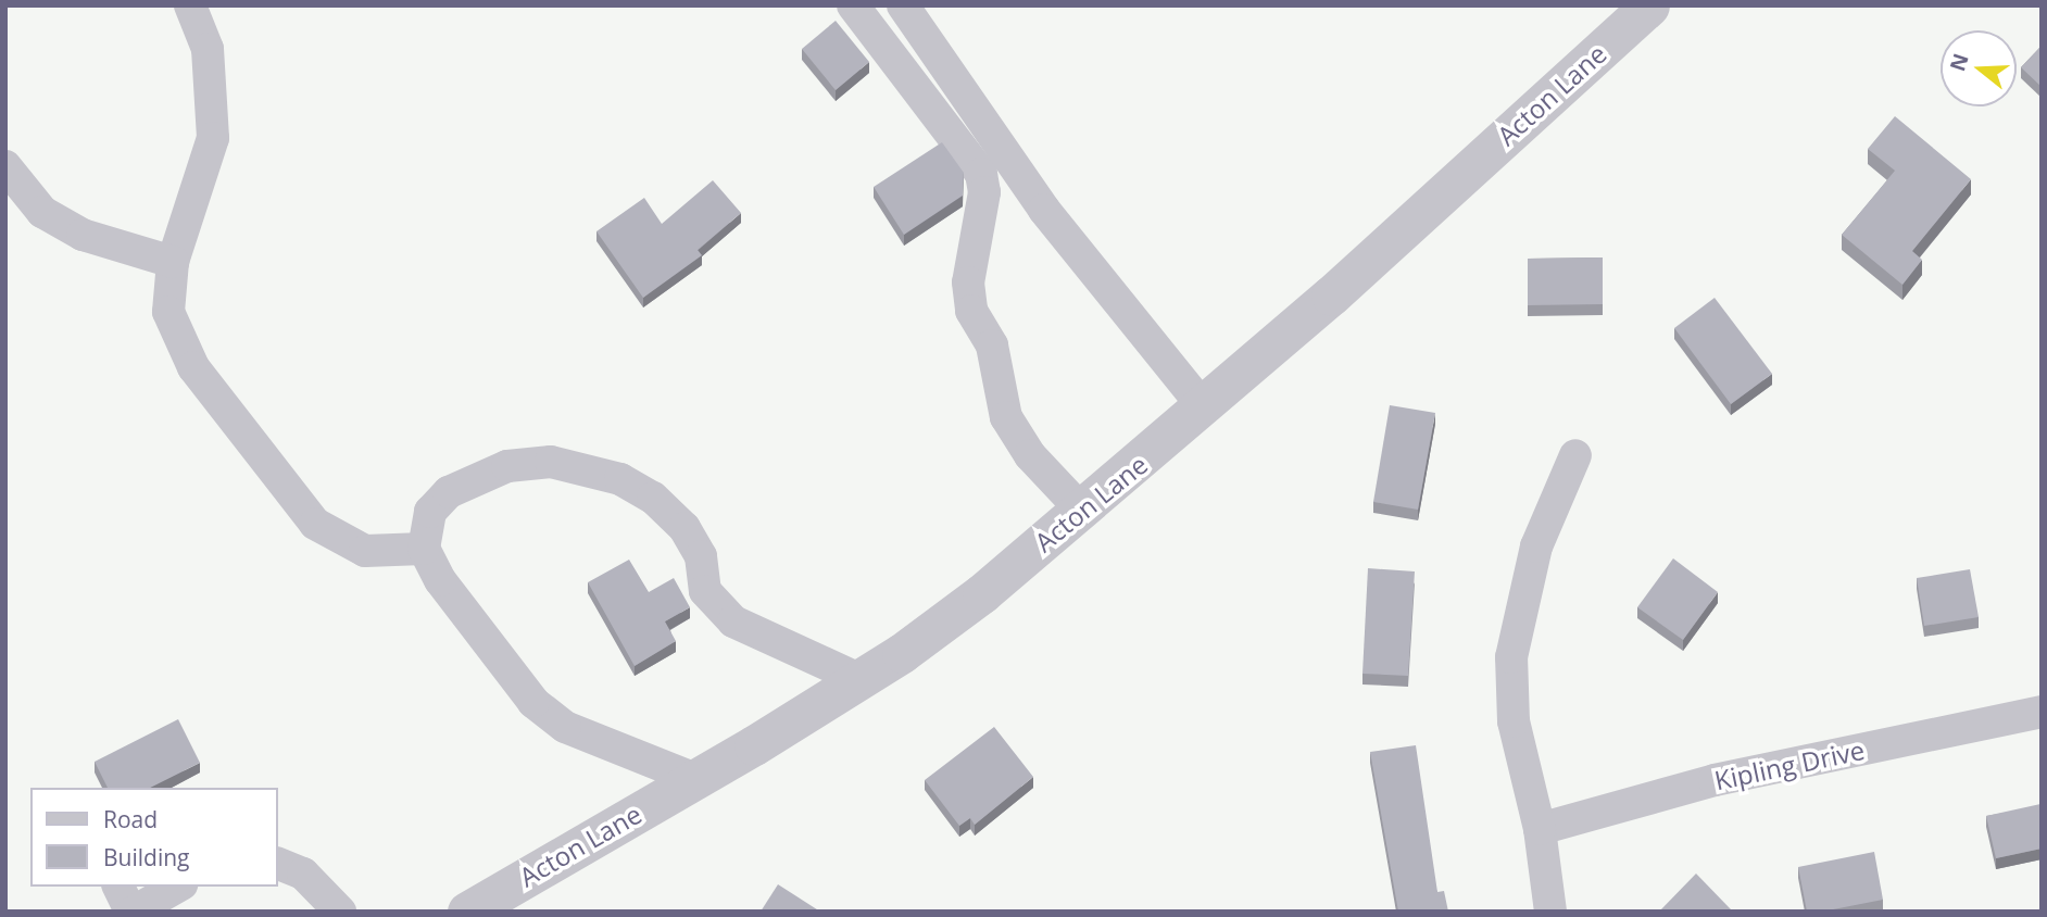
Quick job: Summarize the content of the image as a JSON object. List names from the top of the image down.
{
  "streets": {
    "street": ["Acton Lane", "Kipling Drive"]
  },
  "legend": ["Road", "Building"],
  "north": "left"
}
